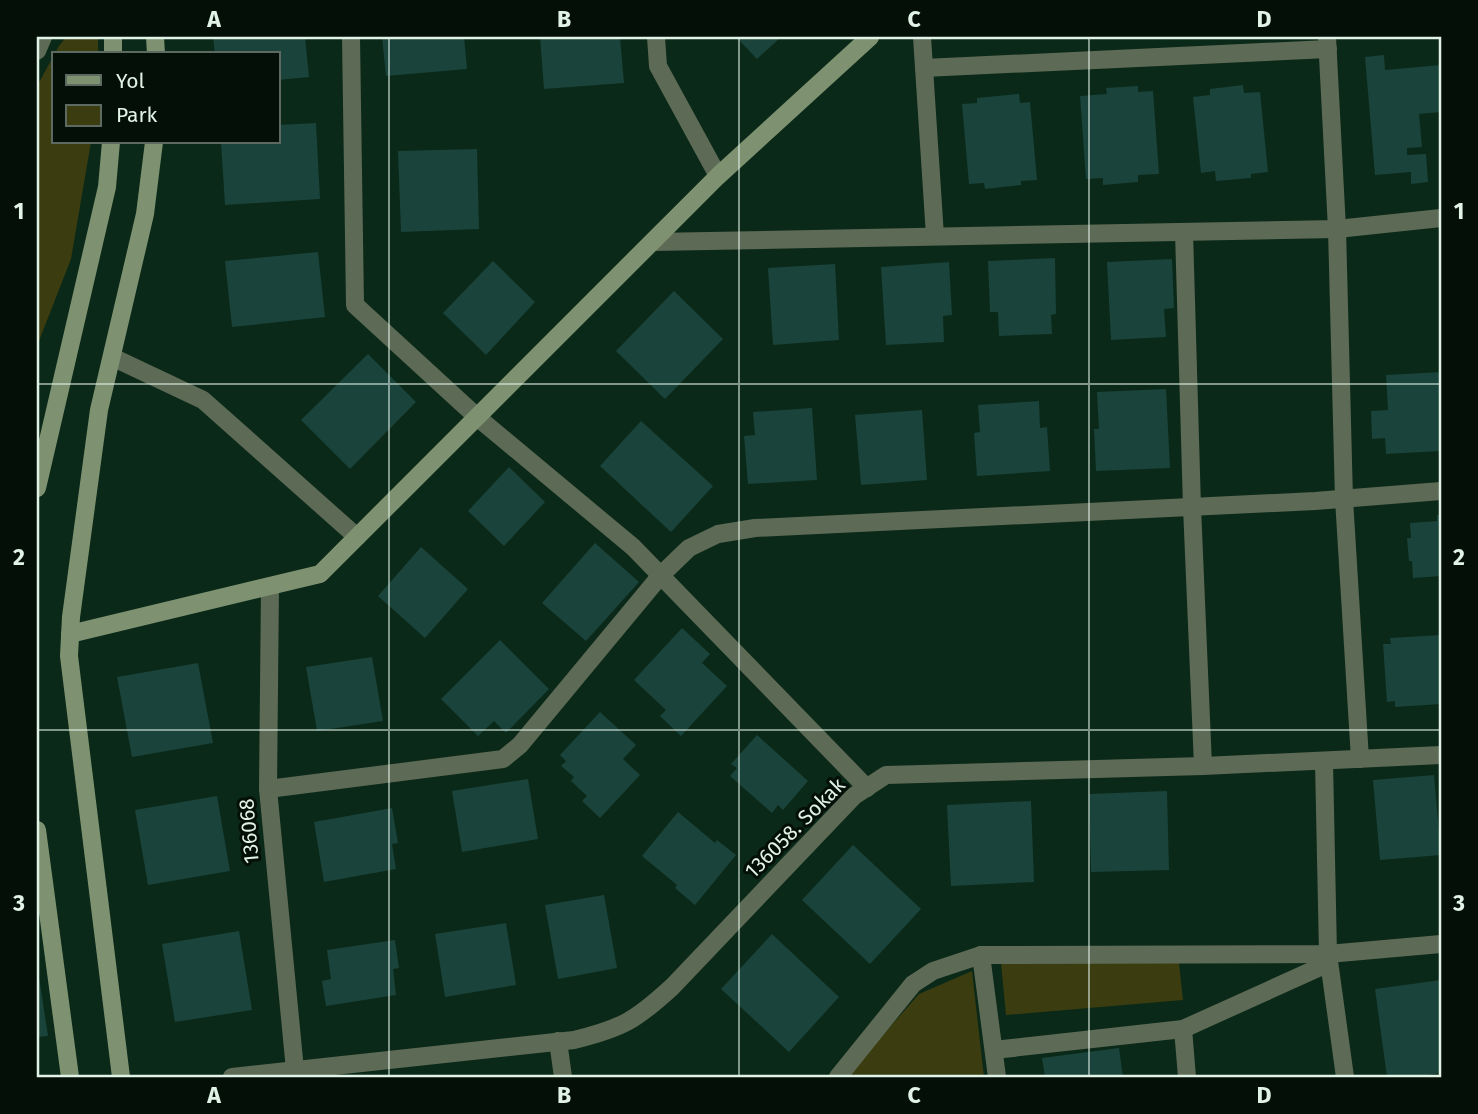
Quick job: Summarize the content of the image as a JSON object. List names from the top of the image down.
{
  "streets": {
    "street": ["136058. Sokak", "136068"]
  },
  "crossings": [
    ["136058. Sokak", "136068"]
  ],
  "legend": ["Yol", "Park"],
  "grid": {
    "columns": [
      "A",
      "B",
      "C",
      "D"
    ],
    "rows": ["1", "2", "3"]
  }
}
